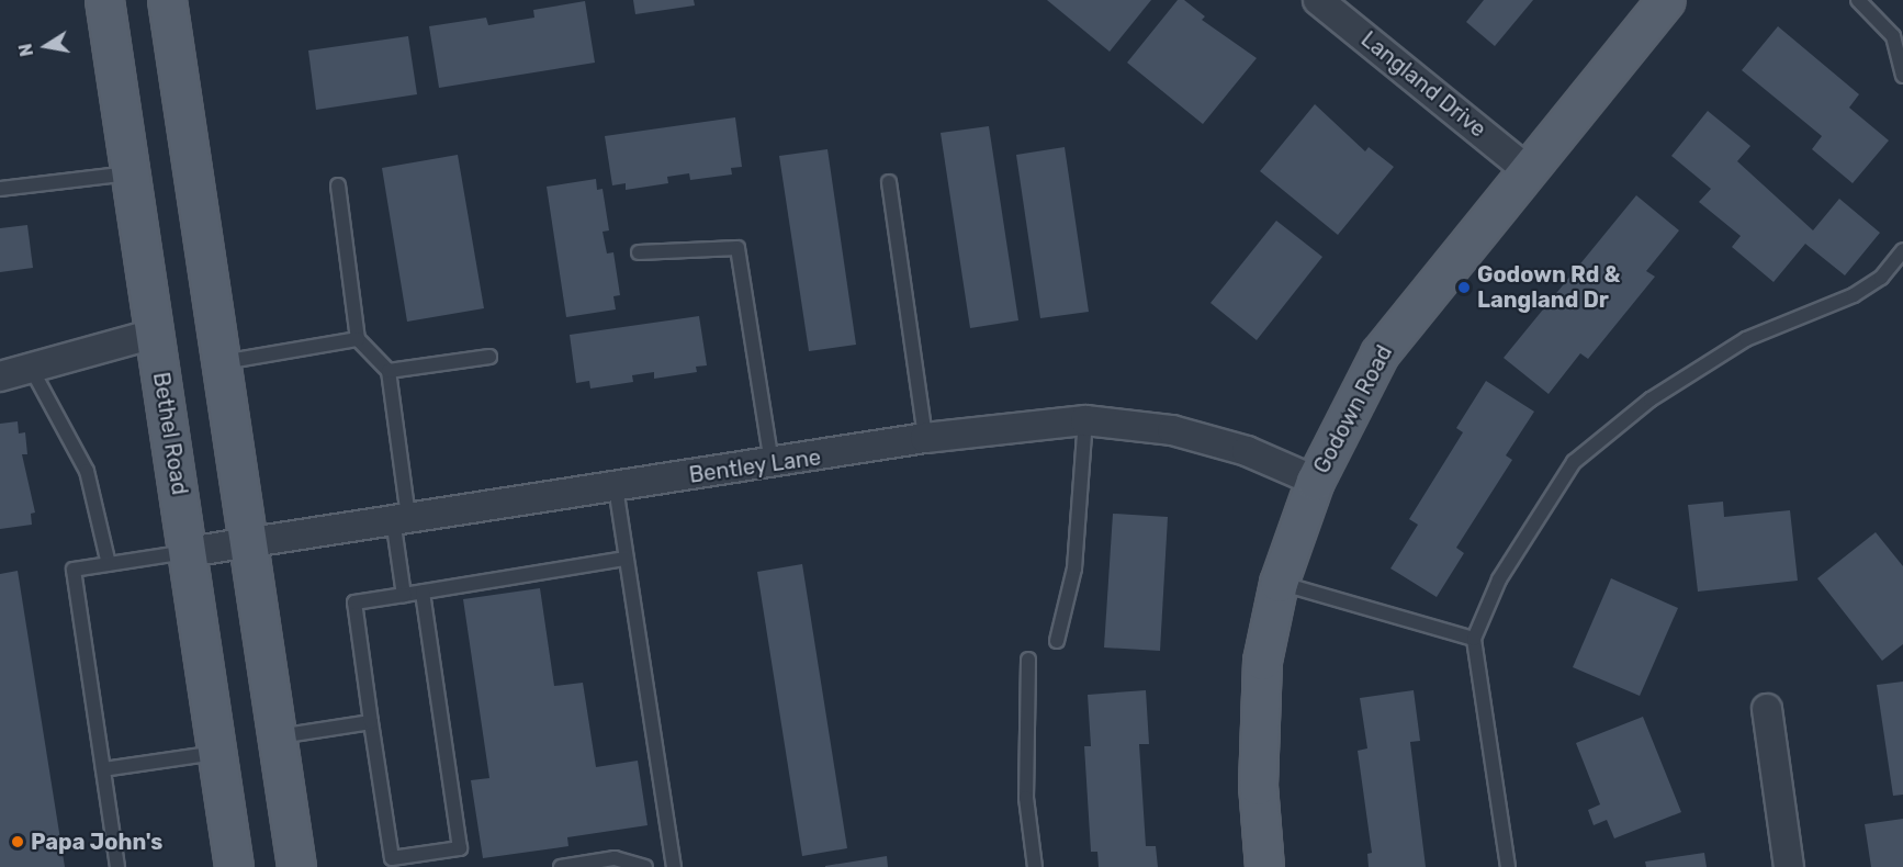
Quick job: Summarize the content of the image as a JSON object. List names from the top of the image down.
{
  "streets": {
    "main road": ["Godown Road", "Bethel Road"],
    "street": ["Langland Drive", "Bentley Lane"]
  },
  "crossings": [
    ["Langland Drive", "Godown Road"],
    ["Godown Road", "Bentley Lane"],
    ["Bethel Road", "Bentley Lane"]
  ],
  "places": ["Godown Rd & Langland Dr", "Papa John's"],
  "north": "left"
}
